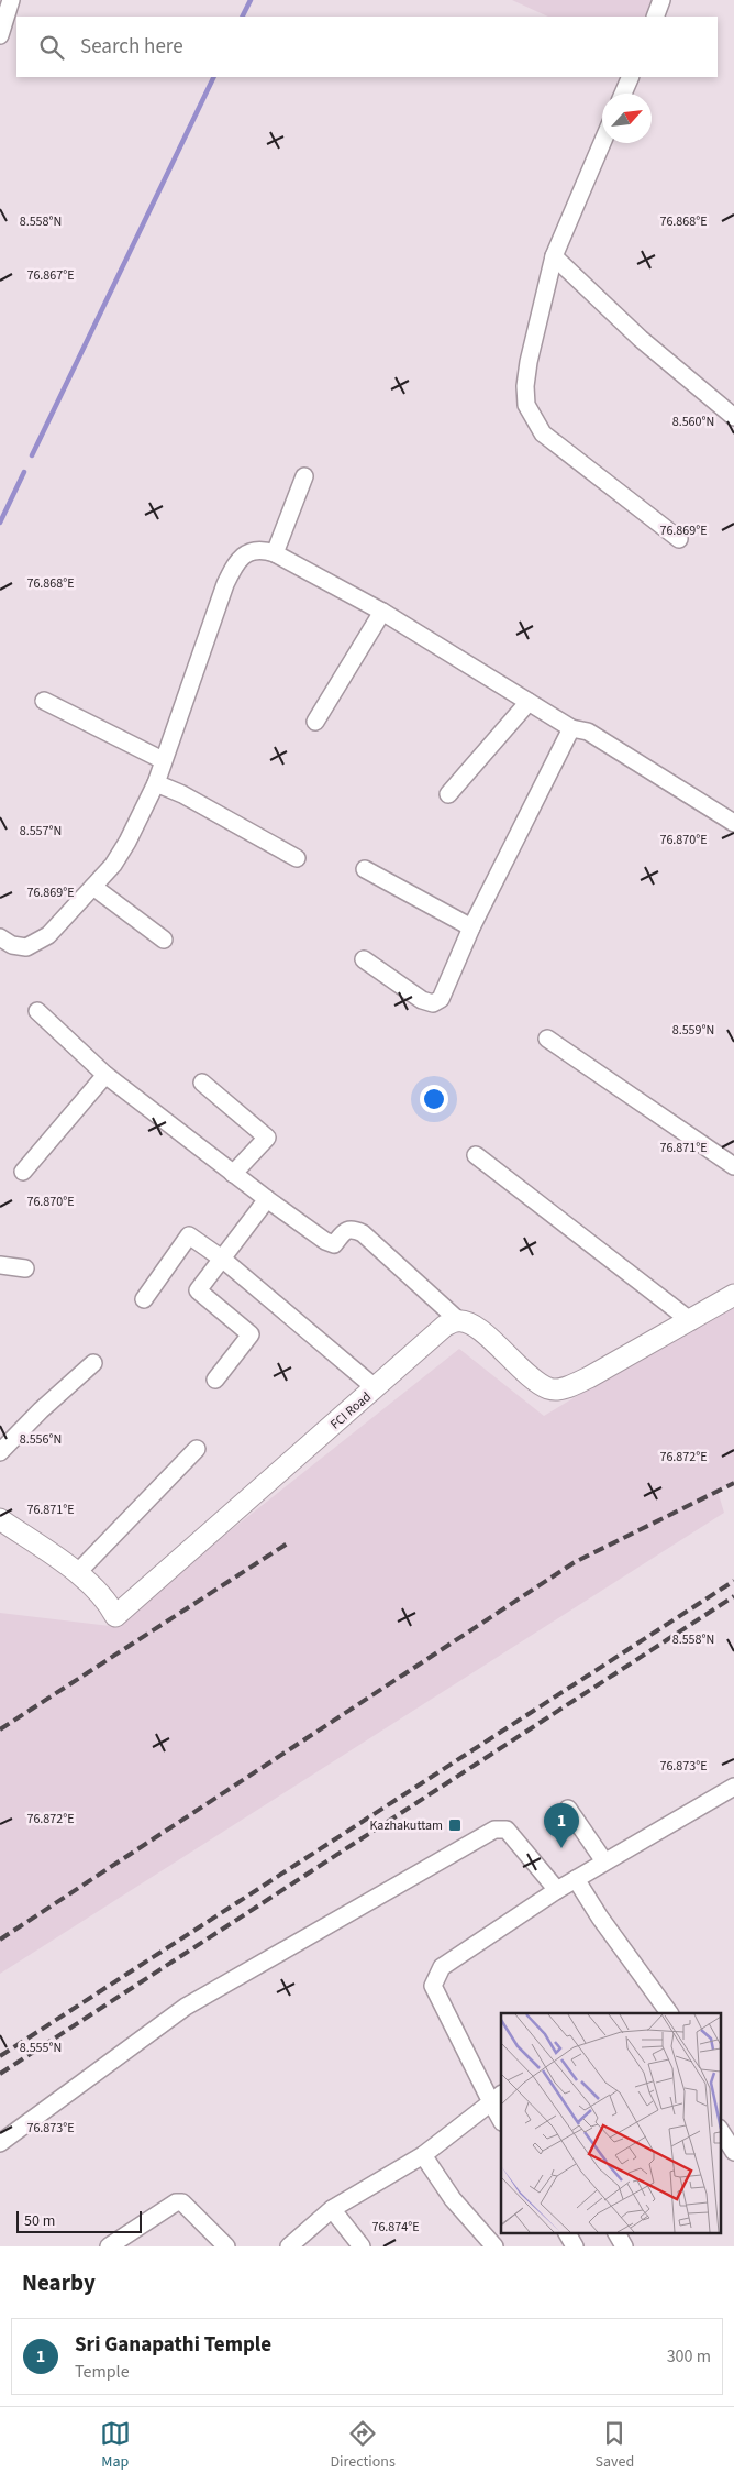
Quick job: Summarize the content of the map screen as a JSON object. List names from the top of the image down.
{
  "streets": {
    "street": ["FCI Road"]
  },
  "places": {
    "transit": ["Kazhakuttam"]
  },
  "scale_bar": "50 m",
  "north": "top right",
  "page": {
    "search": "Search here",
    "pins": "1",
    "scale": "50 m",
    "heading": "Nearby",
    "list": [
      {
        "mark": "1",
        "name": "Sri Ganapathi Temple",
        "note": "Temple",
        "value": "300 m"
      }
    ],
    "nav": ["Map", "Directions", "Saved"]
  },
  "coordinates": [
    "8.558°N",
    "76.868°E",
    "76.867°E",
    "8.560°N",
    "76.869°E",
    "8.557°N",
    "76.870°E",
    "8.559°N",
    "76.871°E",
    "8.556°N",
    "76.872°E",
    "76.873°E",
    "8.555°N",
    "76.874°E"
  ]
}
